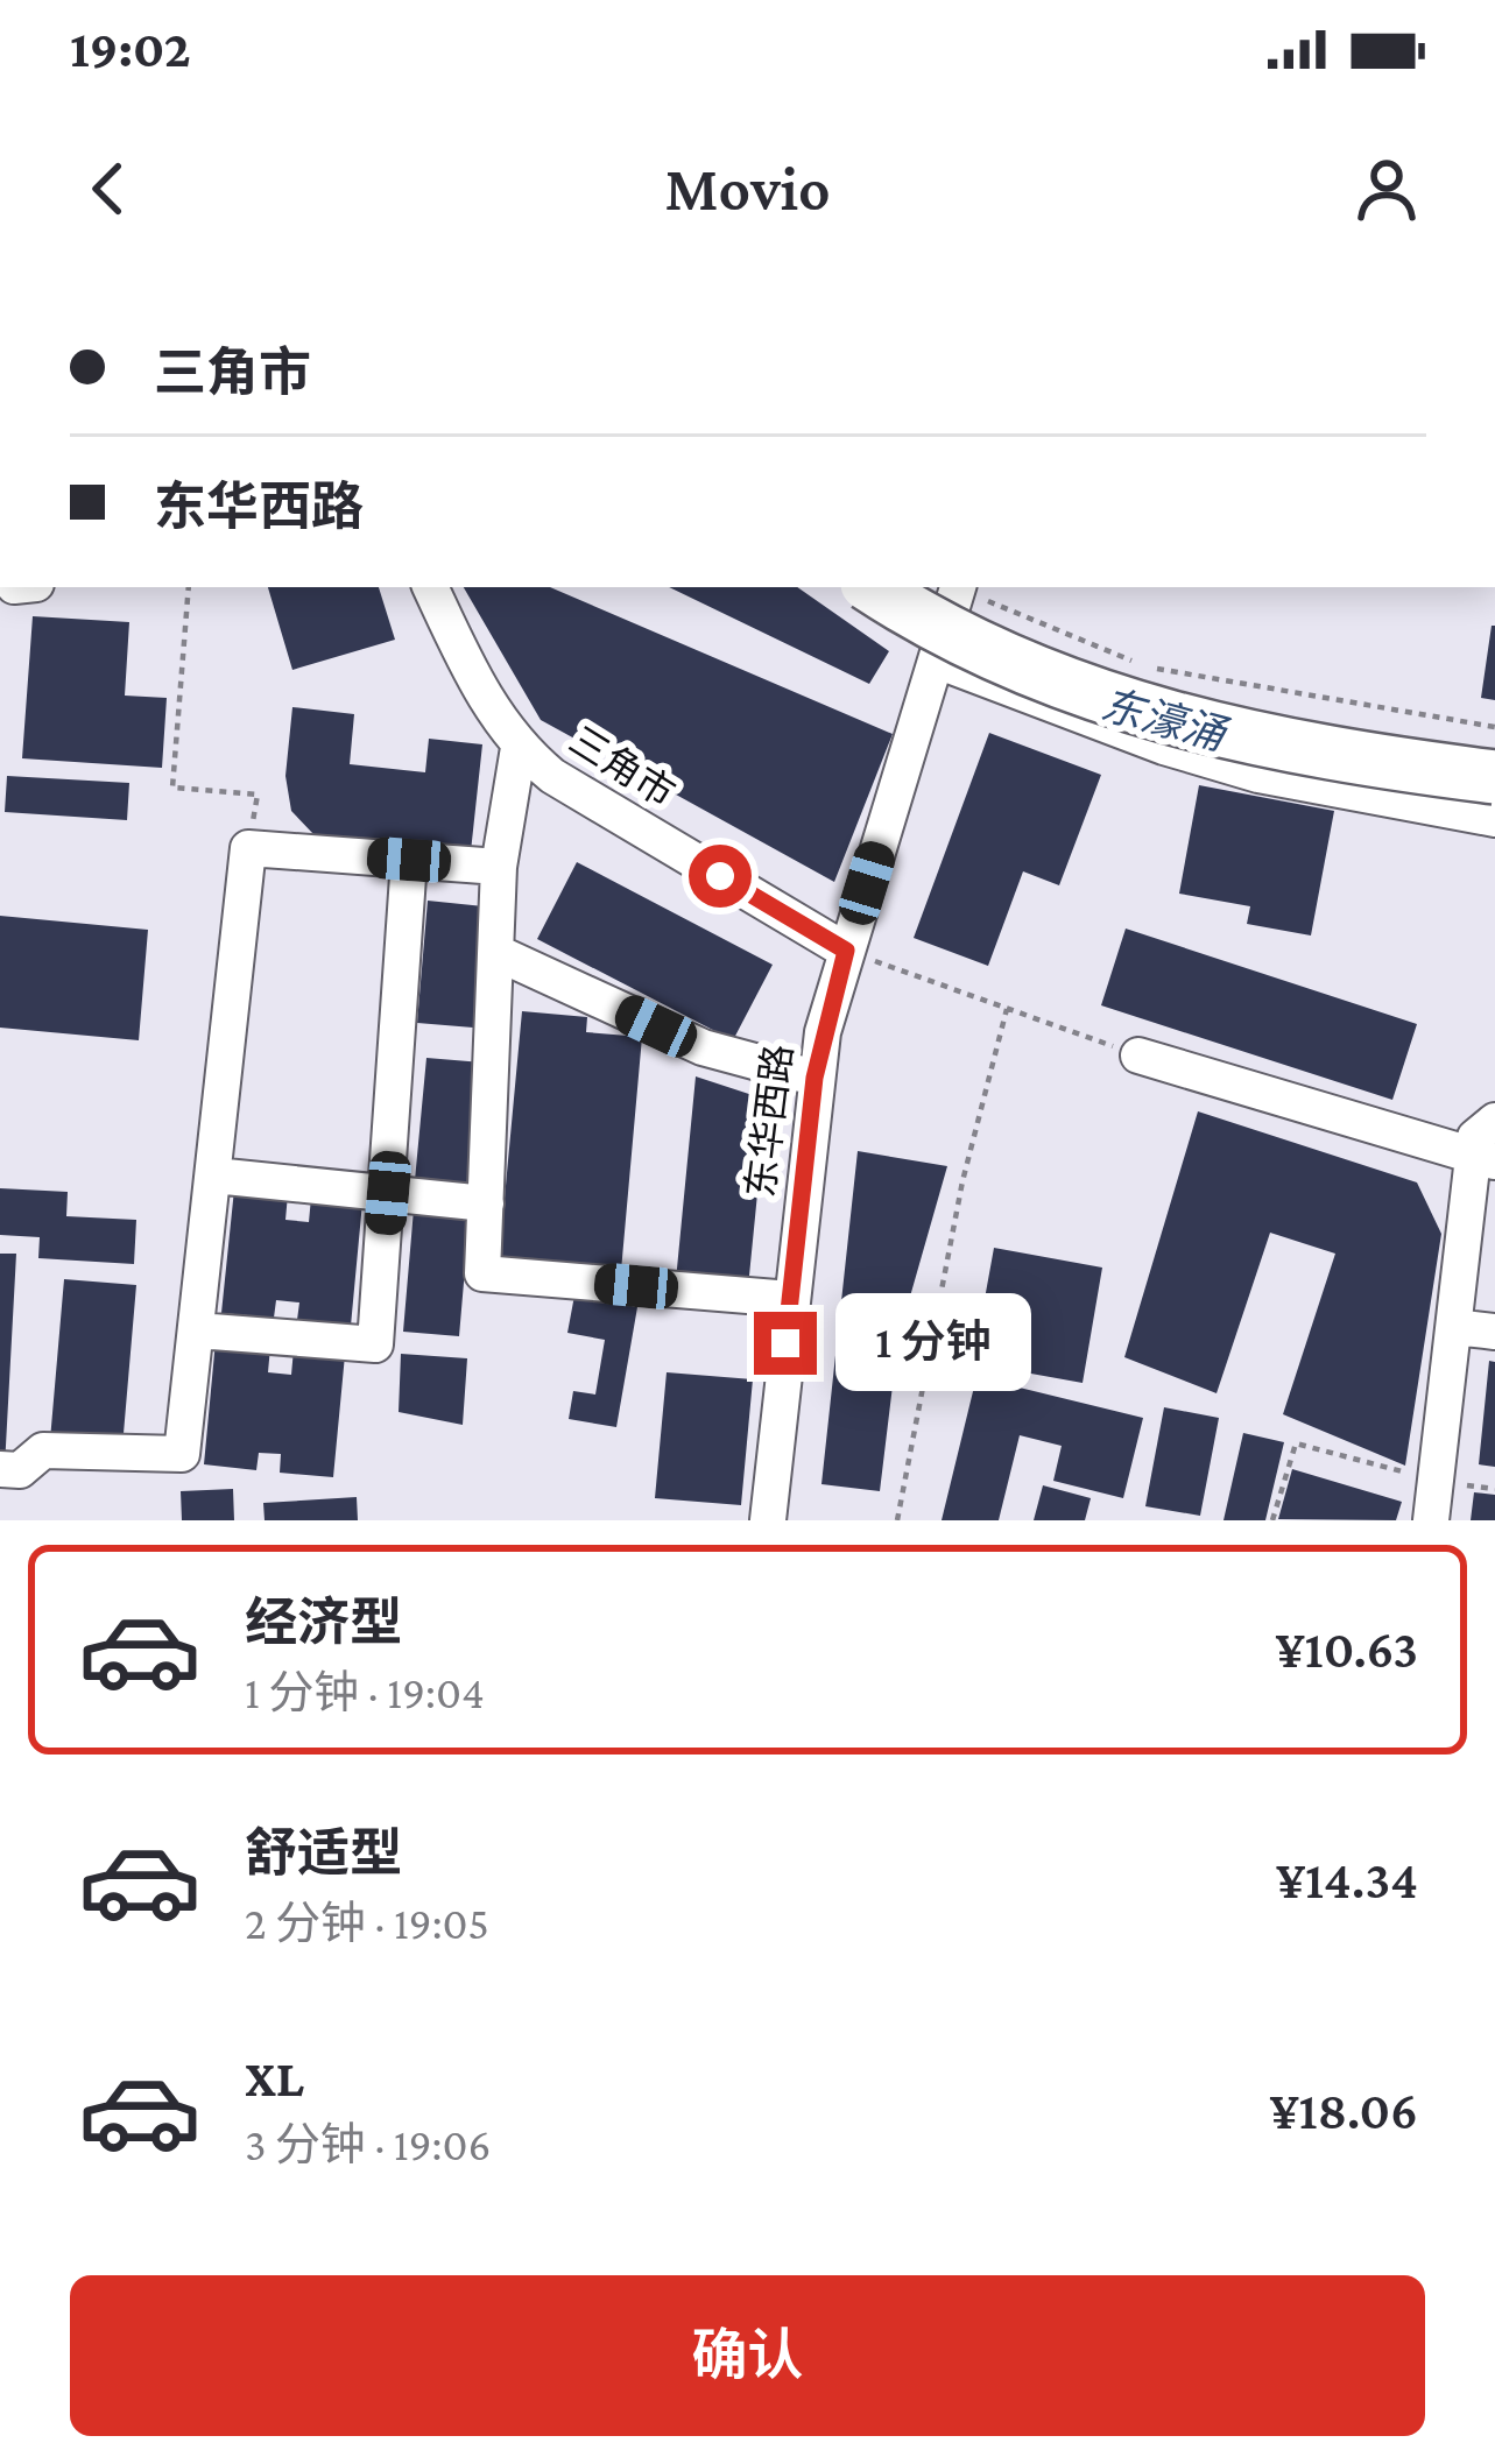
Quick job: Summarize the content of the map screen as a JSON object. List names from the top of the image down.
{
  "streets": {
    "street": ["三角市", "东华西路"]
  },
  "crossings": [
    ["三角市", "东华西路"]
  ],
  "water": ["东濠涌"],
  "page": {
    "status": "19:02",
    "header": "Movio",
    "banner": ["三角市", "东华西路"],
    "bubble": "1 分钟",
    "list": [
      {
        "name": "经济型",
        "note": "1 分钟 · 19:04",
        "value": "¥10.63"
      },
      {
        "name": "舒适型",
        "note": "2 分钟 · 19:05",
        "value": "¥14.34"
      },
      {
        "name": "XL",
        "note": "3 分钟 · 19:06",
        "value": "¥18.06"
      }
    ],
    "buttons": "确认"
  }
}
